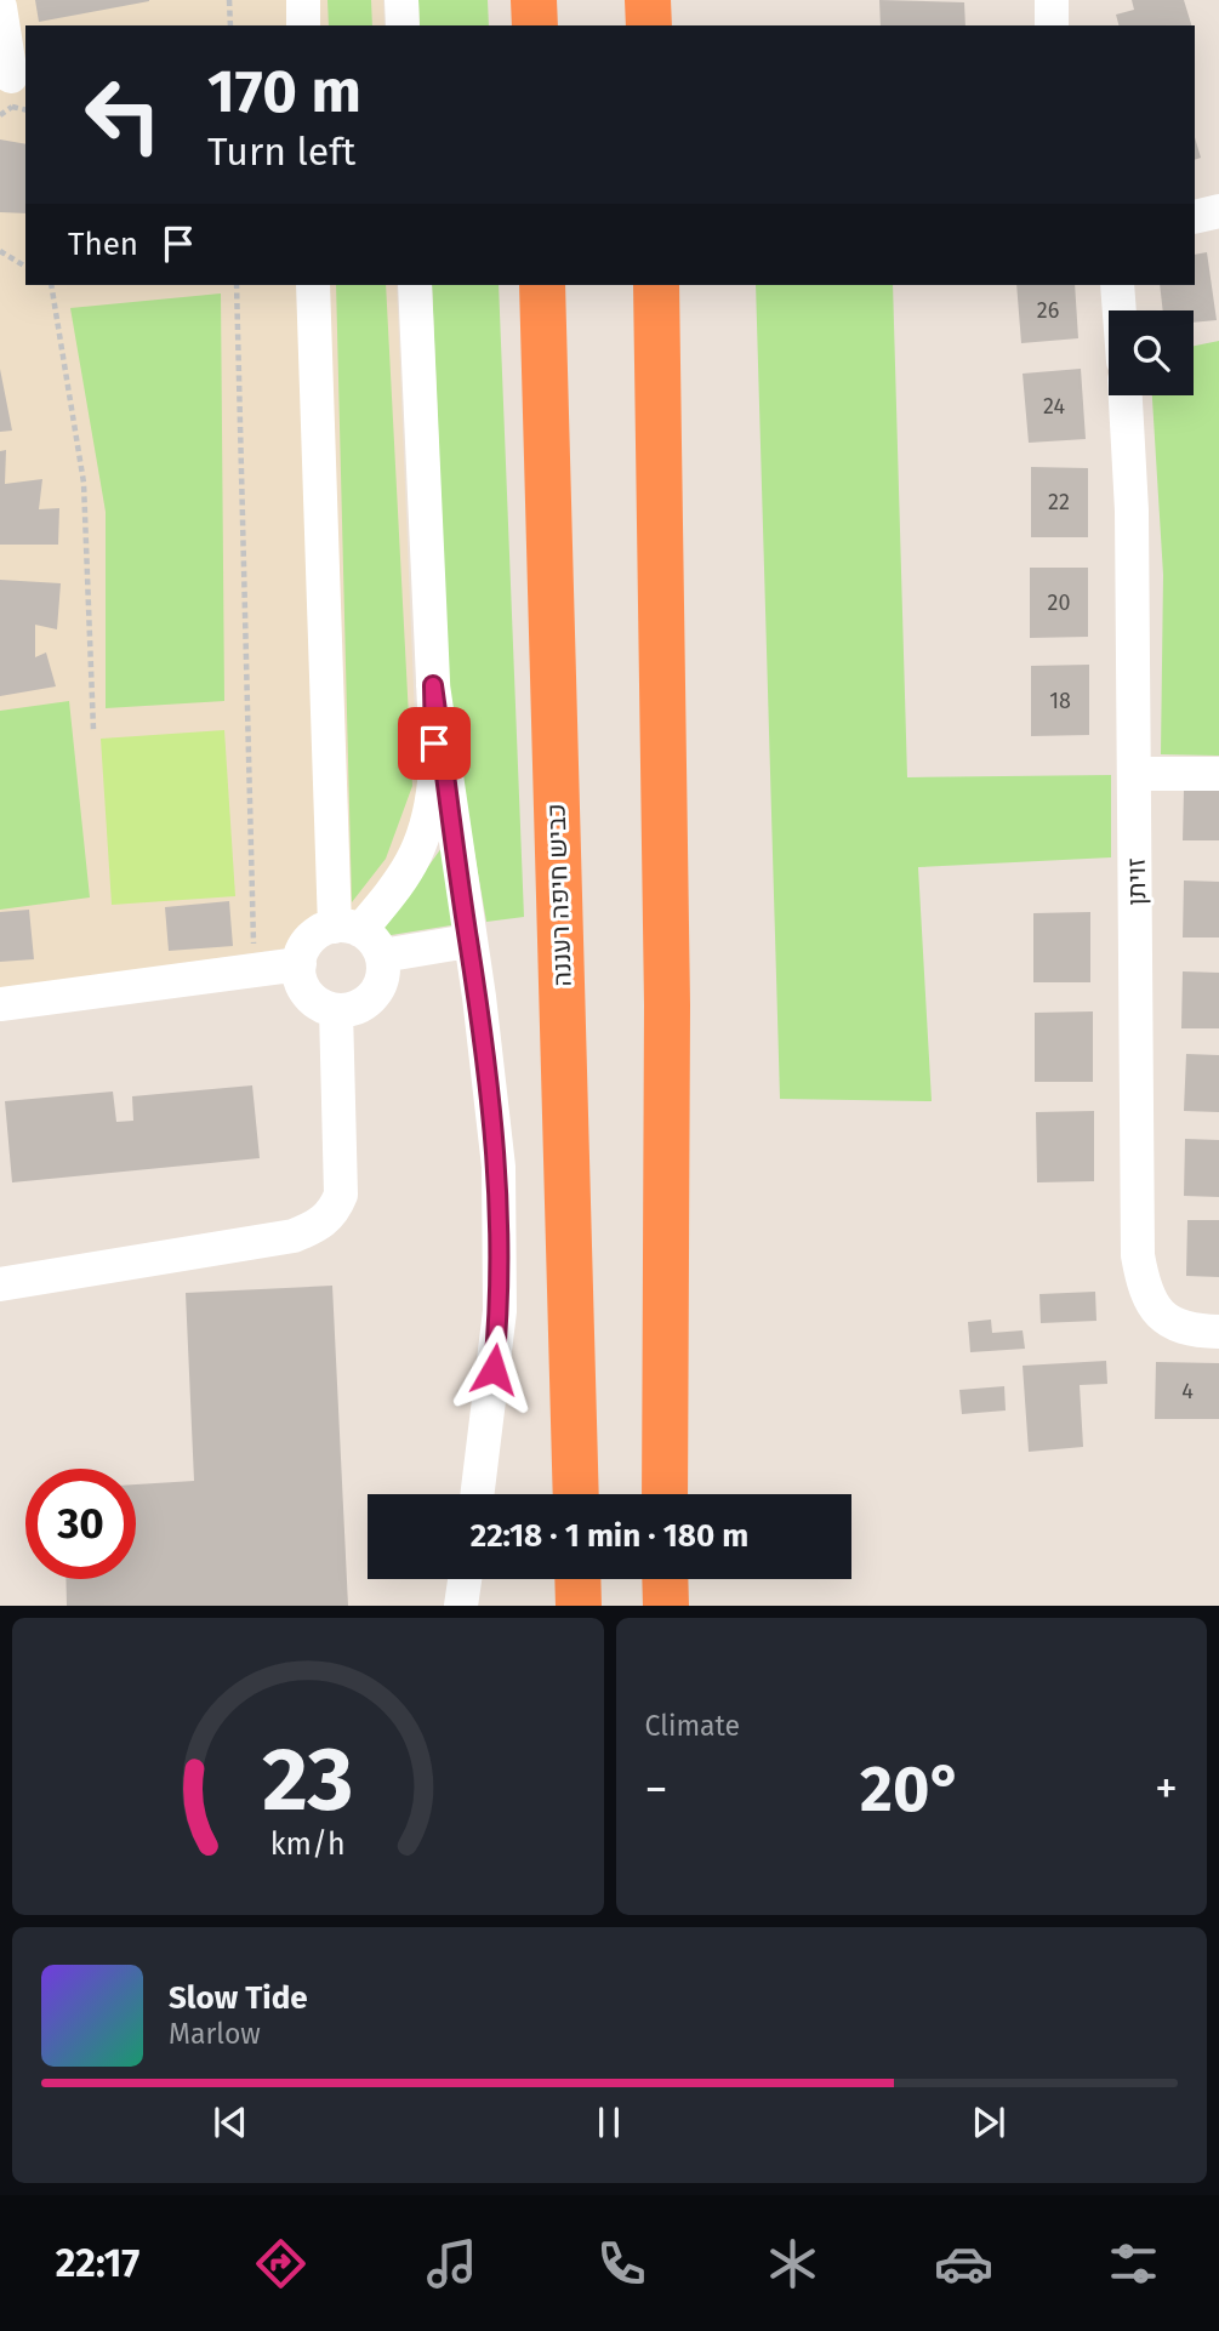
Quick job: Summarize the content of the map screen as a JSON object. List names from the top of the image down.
{
  "streets": {
    "highway": ["כביש חיפה רעננה"],
    "street": ["זויתן"]
  },
  "house_numbers": [
    "26",
    "24",
    "22",
    "20",
    "18",
    "4"
  ],
  "page": {
    "turn": ["170 m", "Turn left"],
    "then": "Then",
    "limit": "30",
    "trip": "22:18 · 1 min · 180 m",
    "tile": "Climate",
    "heat": ["−", "20°", "+"],
    "song": ["Slow Tide", "Marlow"],
    "tabs": "22:17",
    "gauge": ["23", "km/h"]
  }
}
